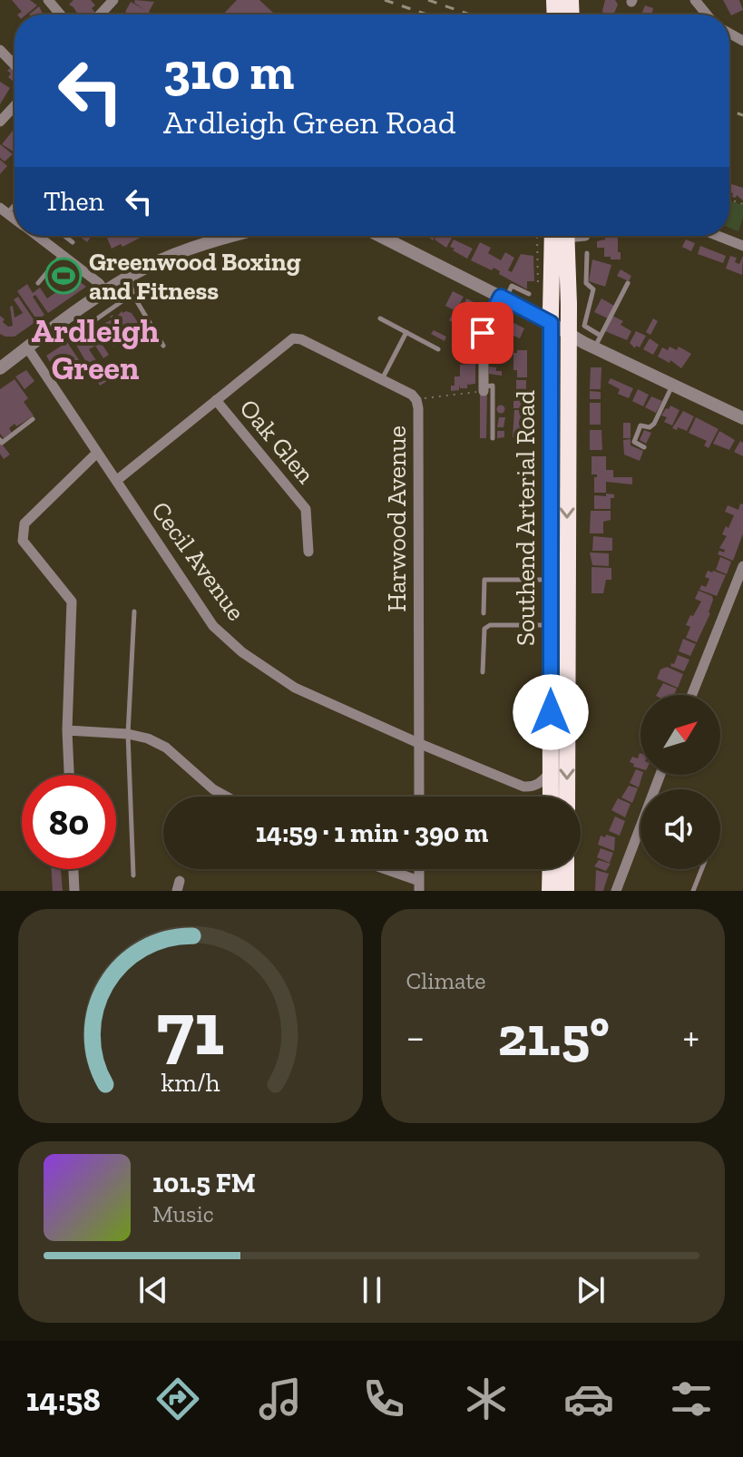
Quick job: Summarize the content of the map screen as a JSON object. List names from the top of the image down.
{
  "streets": {
    "highway": ["Southend Arterial Road"],
    "street": ["Oak Glen", "Harwood Avenue", "Cecil Avenue"]
  },
  "crossings": [
    ["Oak Glen", "Harwood Avenue"],
    ["Southend Arterial Road", "Cecil Avenue"],
    ["Harwood Avenue", "Cecil Avenue"]
  ],
  "districts": ["Ardleigh Green"],
  "places": {
    "sports": ["Greenwood Boxing and Fitness"]
  },
  "north": "top right",
  "page": {
    "turn": ["310 m", "Ardleigh Green Road"],
    "then": "Then",
    "limit": "80",
    "trip": "14:59 · 1 min · 390 m",
    "tile": "Climate",
    "heat": ["−", "21.5°", "+"],
    "song": ["101.5 FM", "Music"],
    "tabs": "14:58",
    "gauge": ["71", "km/h"]
  }
}
